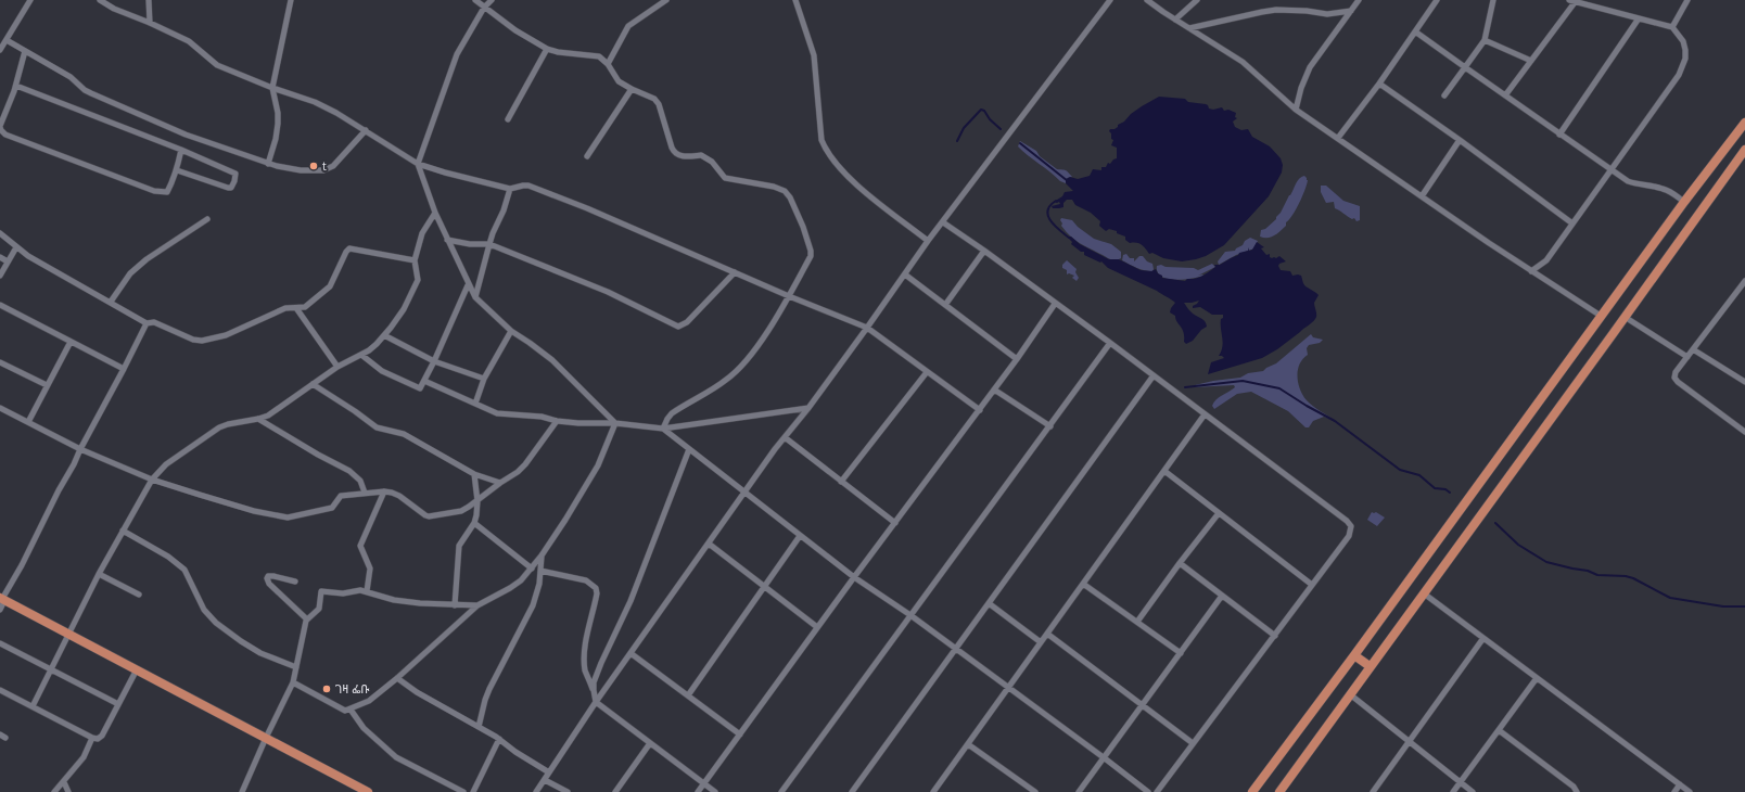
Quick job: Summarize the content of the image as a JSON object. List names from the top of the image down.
{
  "places": ["t", "ገዛ ፌቡ"]
}
